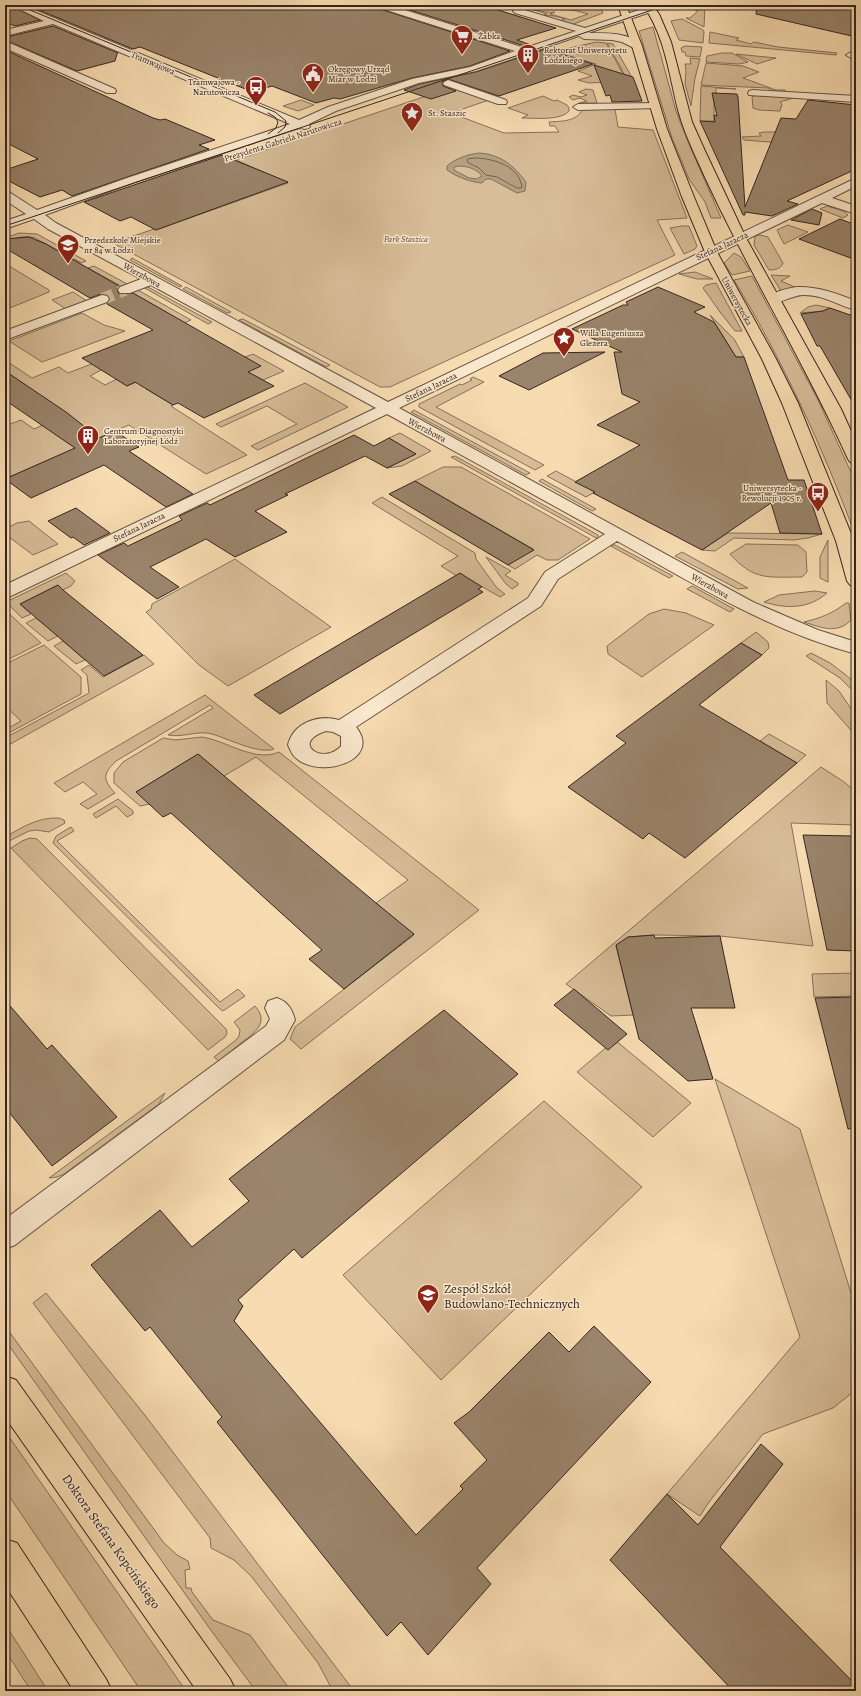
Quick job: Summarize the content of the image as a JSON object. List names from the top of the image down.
{
  "streets": {
    "main road": ["Uniwersytecka", "Doktora Stefana Kopcińskiego"],
    "street": [
      "Tramwajowa",
      "Prezydenta Gabriela Narutowicza",
      "Stefana Jaracza",
      "Wierzbowa"
    ]
  },
  "crossings": [
    ["Tramwajowa", "Prezydenta Gabriela Narutowicza"],
    ["Prezydenta Gabriela Narutowicza", "Wierzbowa"],
    ["Stefana Jaracza", "Wierzbowa"],
    ["Stefana Jaracza", "Uniwersytecka"]
  ],
  "parks": ["Park Staszica"],
  "places": {
    "supermarket": ["Żabka"],
    "building": ["Rektorat Uniwersytetu Łódzkiego", "Centrum Diagnostyki Laboratoryjnej Łódź"],
    "public building": ["Okręgowy Urząd Miar w Łodzi"],
    "bus stop": ["Tramwajowa - Narutowicza", "Uniwersytecka - Rewolucji 1905 r."],
    "place": ["St. Staszic", "Willa Eugeniusza Glezera"],
    "school or university": ["Przedszkole Miejskie nr 84 w Łodzi", "Zespół Szkół Budowlano-Technicznych"]
  }
}
